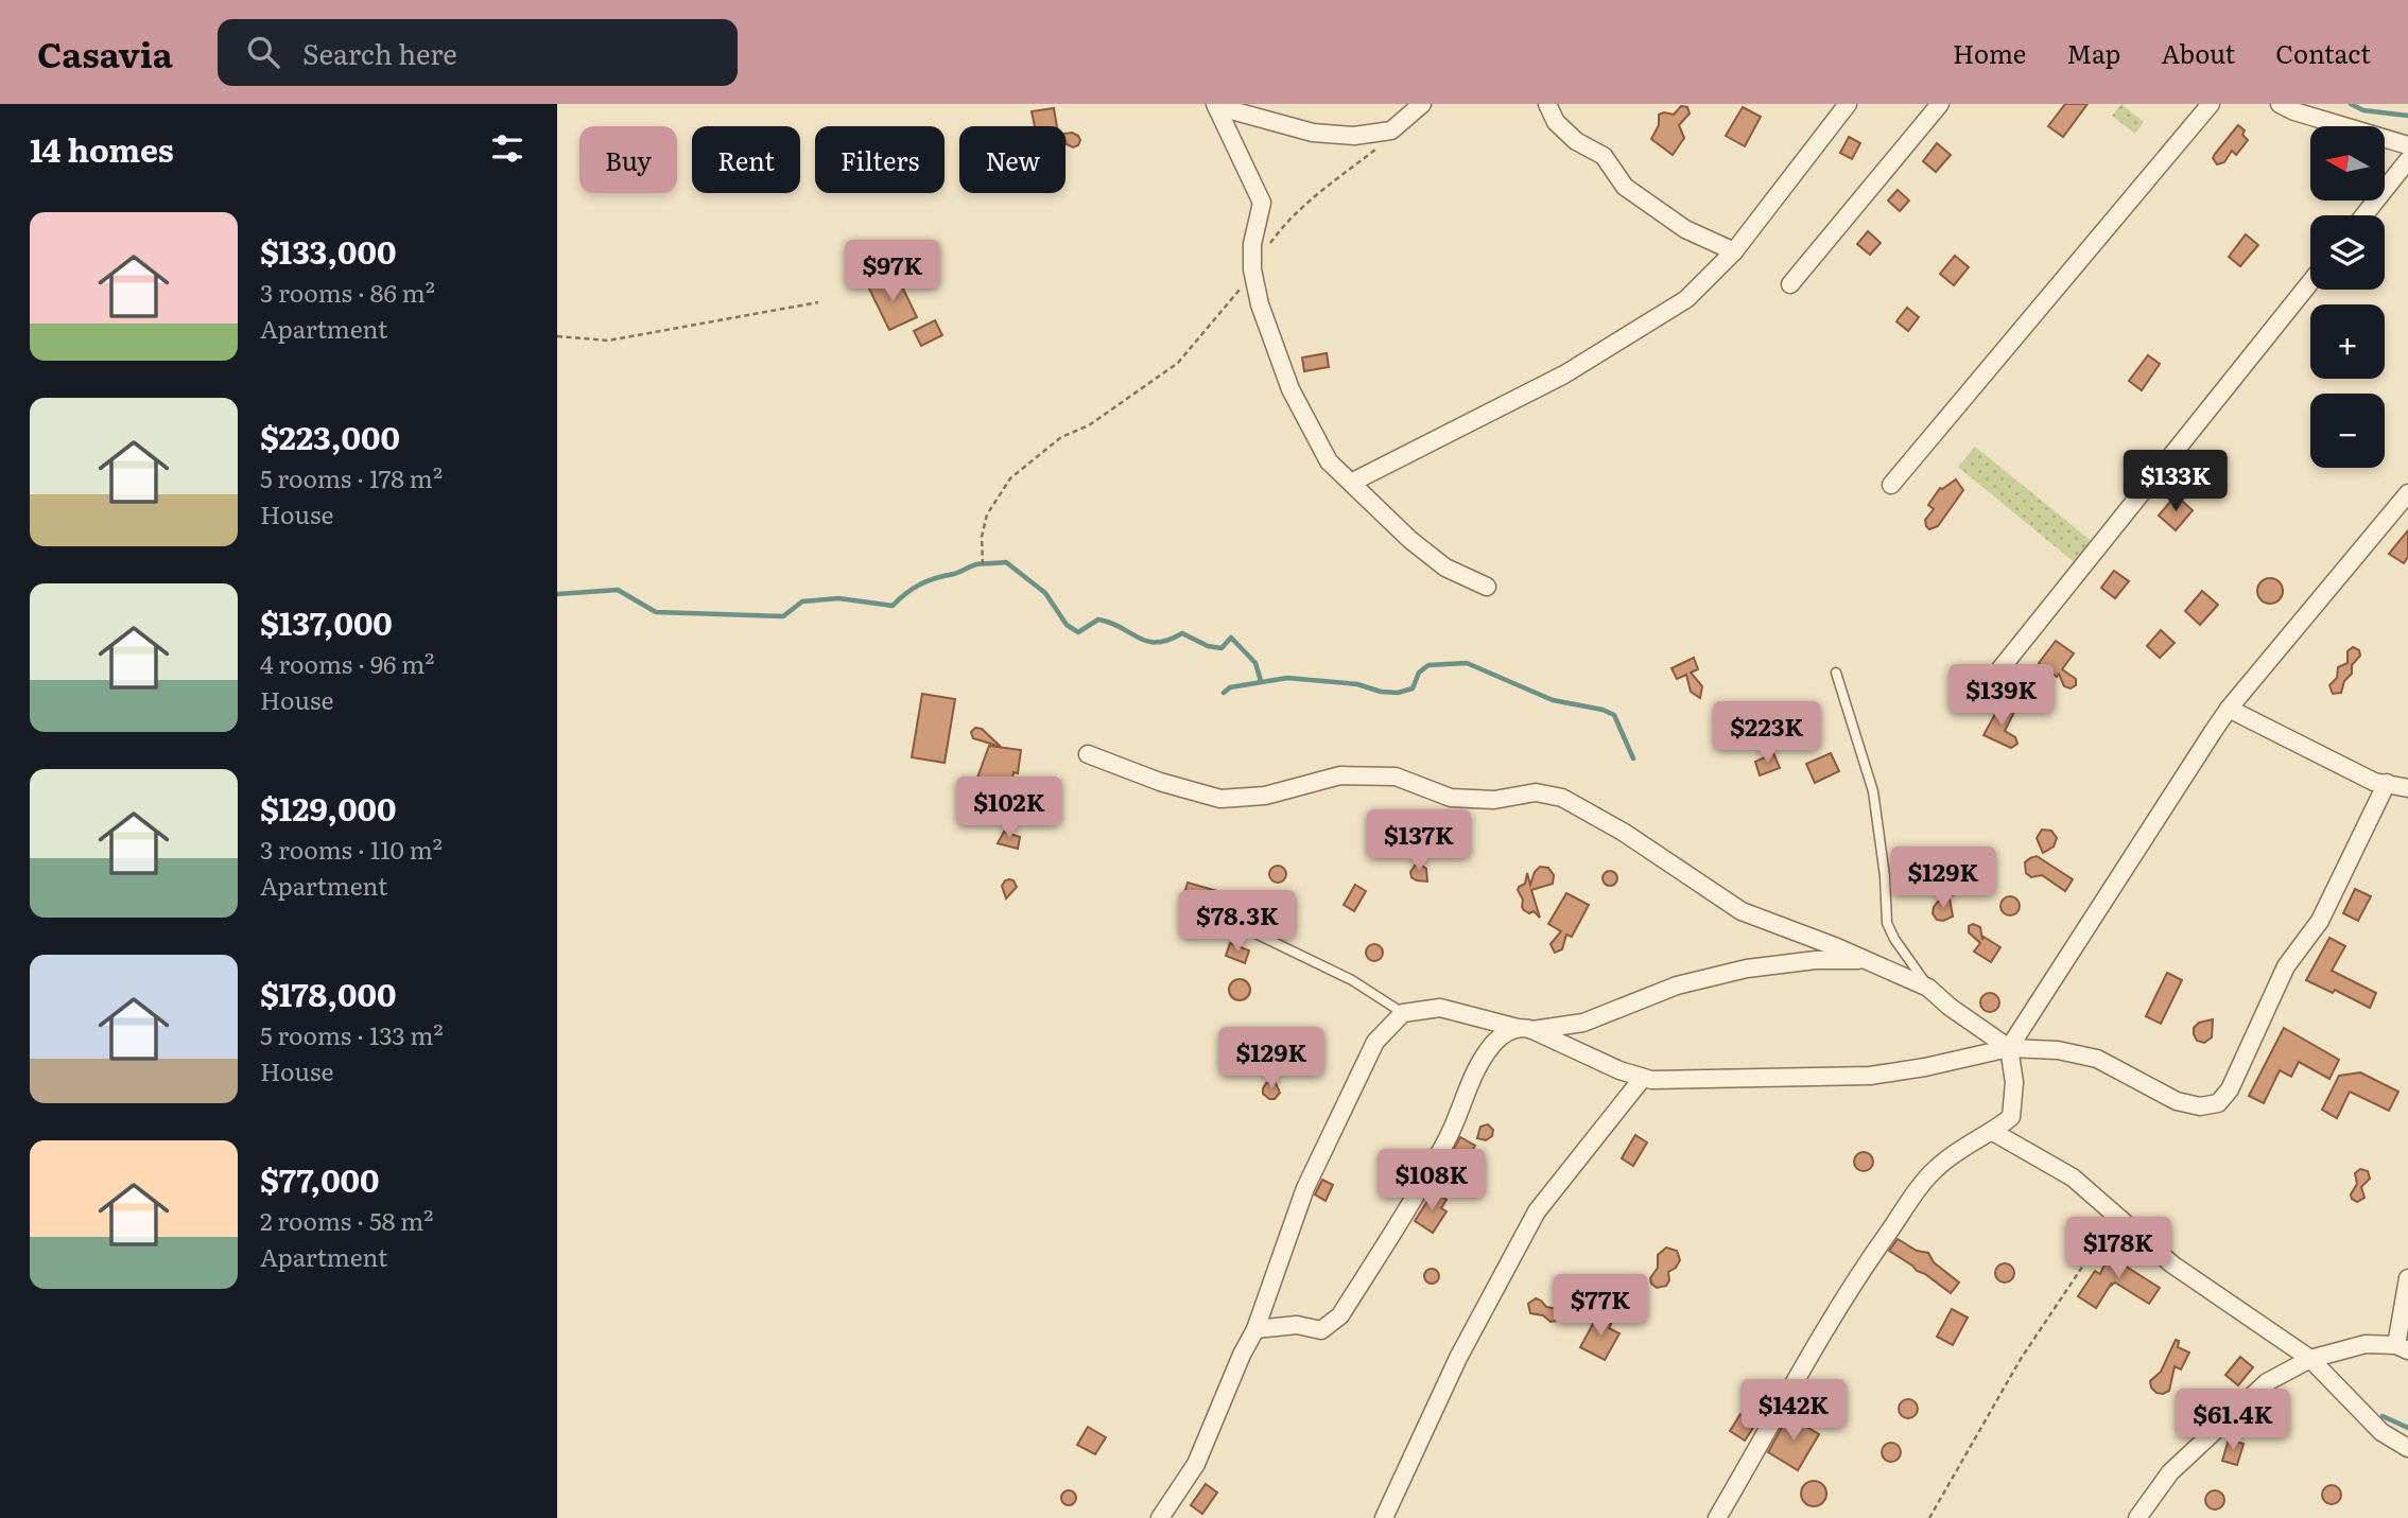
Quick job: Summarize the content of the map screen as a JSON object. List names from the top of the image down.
{
  "north": "left",
  "page": {
    "header": "Casavia",
    "search": "Search here",
    "nav": [
      "Home",
      "Map",
      "About",
      "Contact"
    ],
    "heading": "14 homes",
    "map_buttons": ["+", "−"],
    "chip": [
      "Buy",
      "Rent",
      "Filters",
      "New"
    ],
    "list": [
      {
        "name": "$133,000",
        "note": "3 rooms · 86 m² · Apartment"
      },
      {
        "name": "$223,000",
        "note": "5 rooms · 178 m² · House"
      },
      {
        "name": "$137,000",
        "note": "4 rooms · 96 m² · House"
      },
      {
        "name": "$129,000",
        "note": "3 rooms · 110 m² · Apartment"
      },
      {
        "name": "$178,000",
        "note": "5 rooms · 133 m² · House"
      },
      {
        "name": "$77,000",
        "note": "2 rooms · 58 m² · Apartment"
      }
    ],
    "price": [
      "$97K",
      "$133K",
      "$139K",
      "$223K",
      "$102K",
      "$137K",
      "$129K",
      "$78.3K",
      "$129K",
      "$108K",
      "$178K",
      "$77K",
      "$142K",
      "$61.4K"
    ]
  }
}
